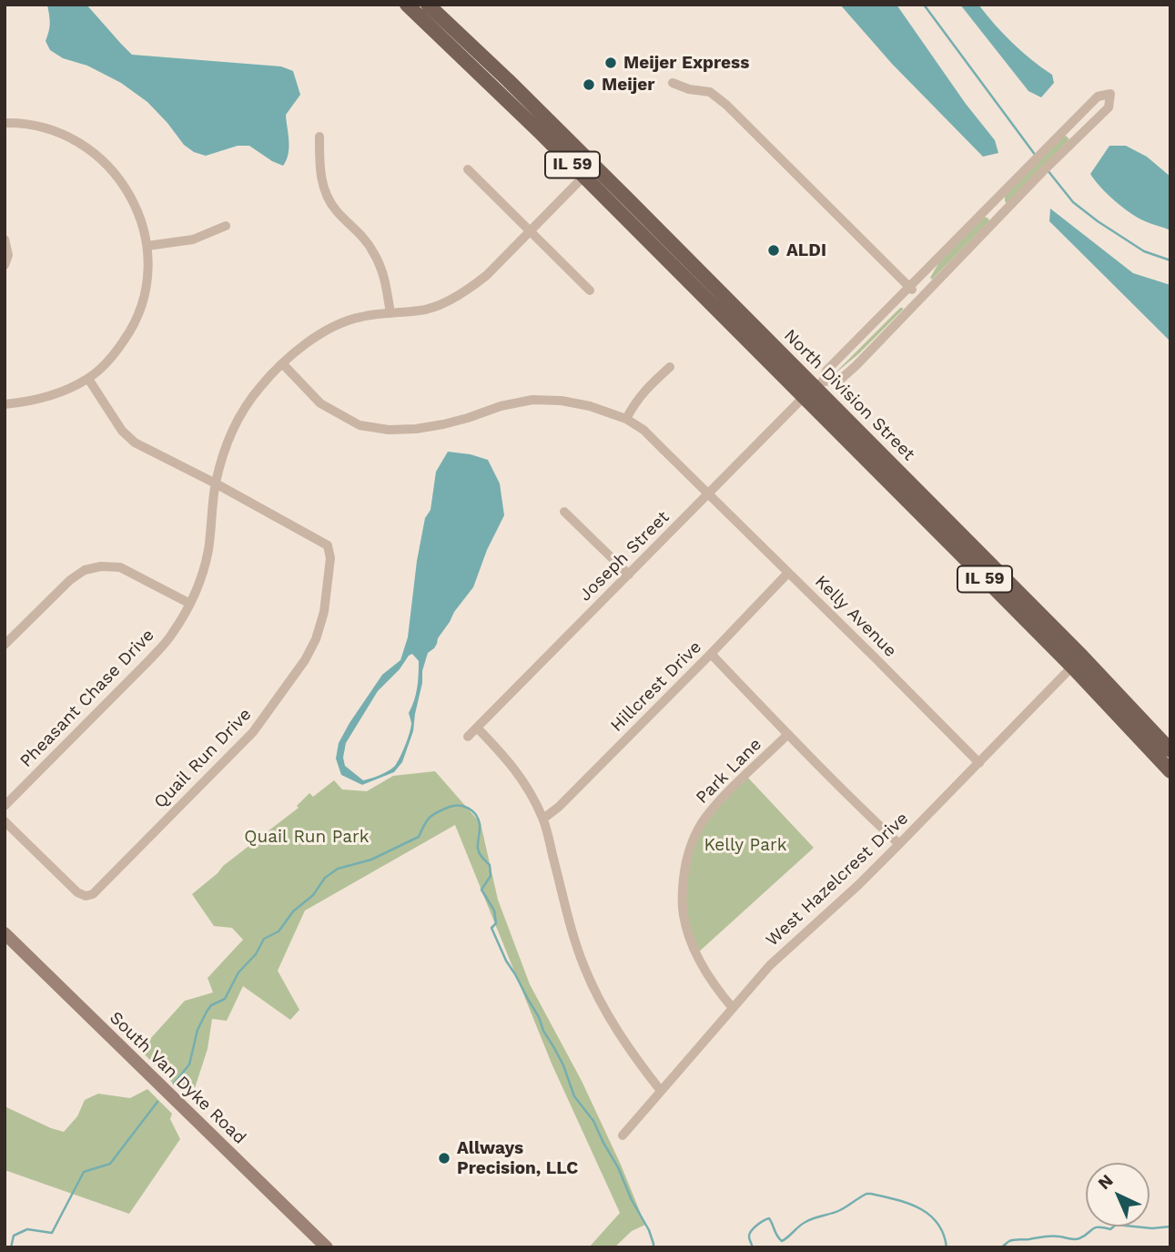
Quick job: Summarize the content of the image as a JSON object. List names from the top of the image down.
{
  "streets": {
    "main road": ["IL 59", "North Division Street"],
    "street": [
      "Joseph Street",
      "Kelly Avenue",
      "Hillcrest Drive",
      "Pheasant Chase Drive",
      "Quail Run Drive",
      "Park Lane",
      "West Hazelcrest Drive",
      "South Van Dyke Road"
    ]
  },
  "crossings": [
    ["North Division Street", "Joseph Street"],
    ["North Division Street", "Pheasant Chase Drive"],
    ["North Division Street", "West Hazelcrest Drive"],
    ["Joseph Street", "Kelly Avenue"],
    ["Kelly Avenue", "Hillcrest Drive"],
    ["Kelly Avenue", "Pheasant Chase Drive"],
    ["Kelly Avenue", "West Hazelcrest Drive"],
    ["Pheasant Chase Drive", "Quail Run Drive"],
    ["Park Lane", "West Hazelcrest Drive"]
  ],
  "parks": ["Quail Run Park", "Kelly Park"],
  "places": [
    "Meijer Express",
    "Meijer",
    "ALDI",
    "Allways Precision, LLC"
  ],
  "north": "top left"
}
